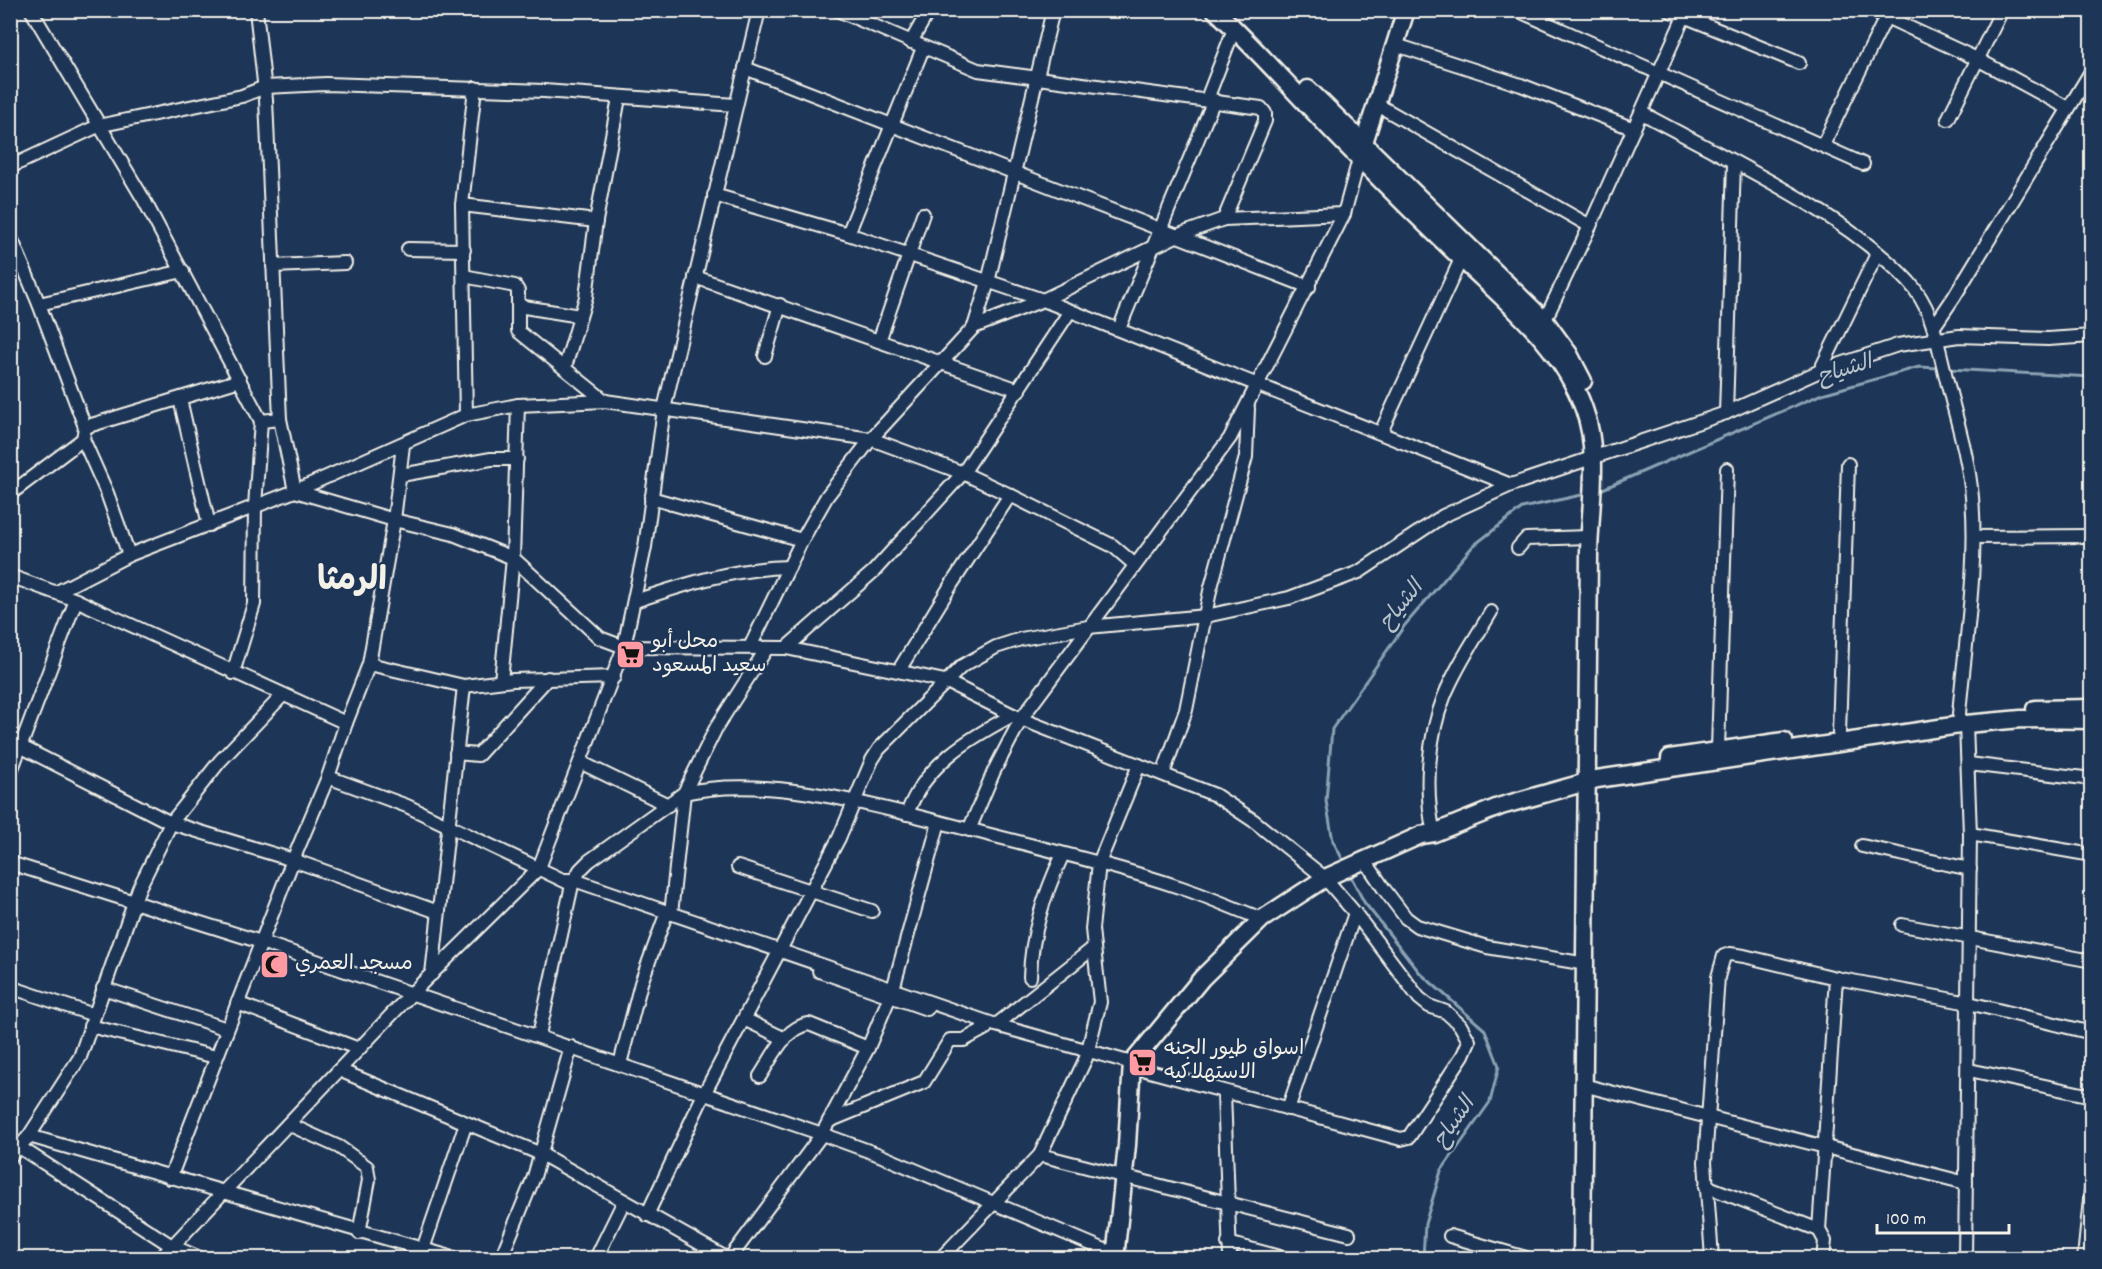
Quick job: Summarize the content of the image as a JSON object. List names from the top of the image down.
{
  "districts": ["الرمثا"],
  "water": ["الشياح"],
  "places": {
    "supermarket": ["محل أبو سعيد المسعود", "اسواق طيور الجنه الاستهلاكيه"],
    "mosque": ["مسجد العمري"]
  },
  "scale_bar": "100 m"
}
